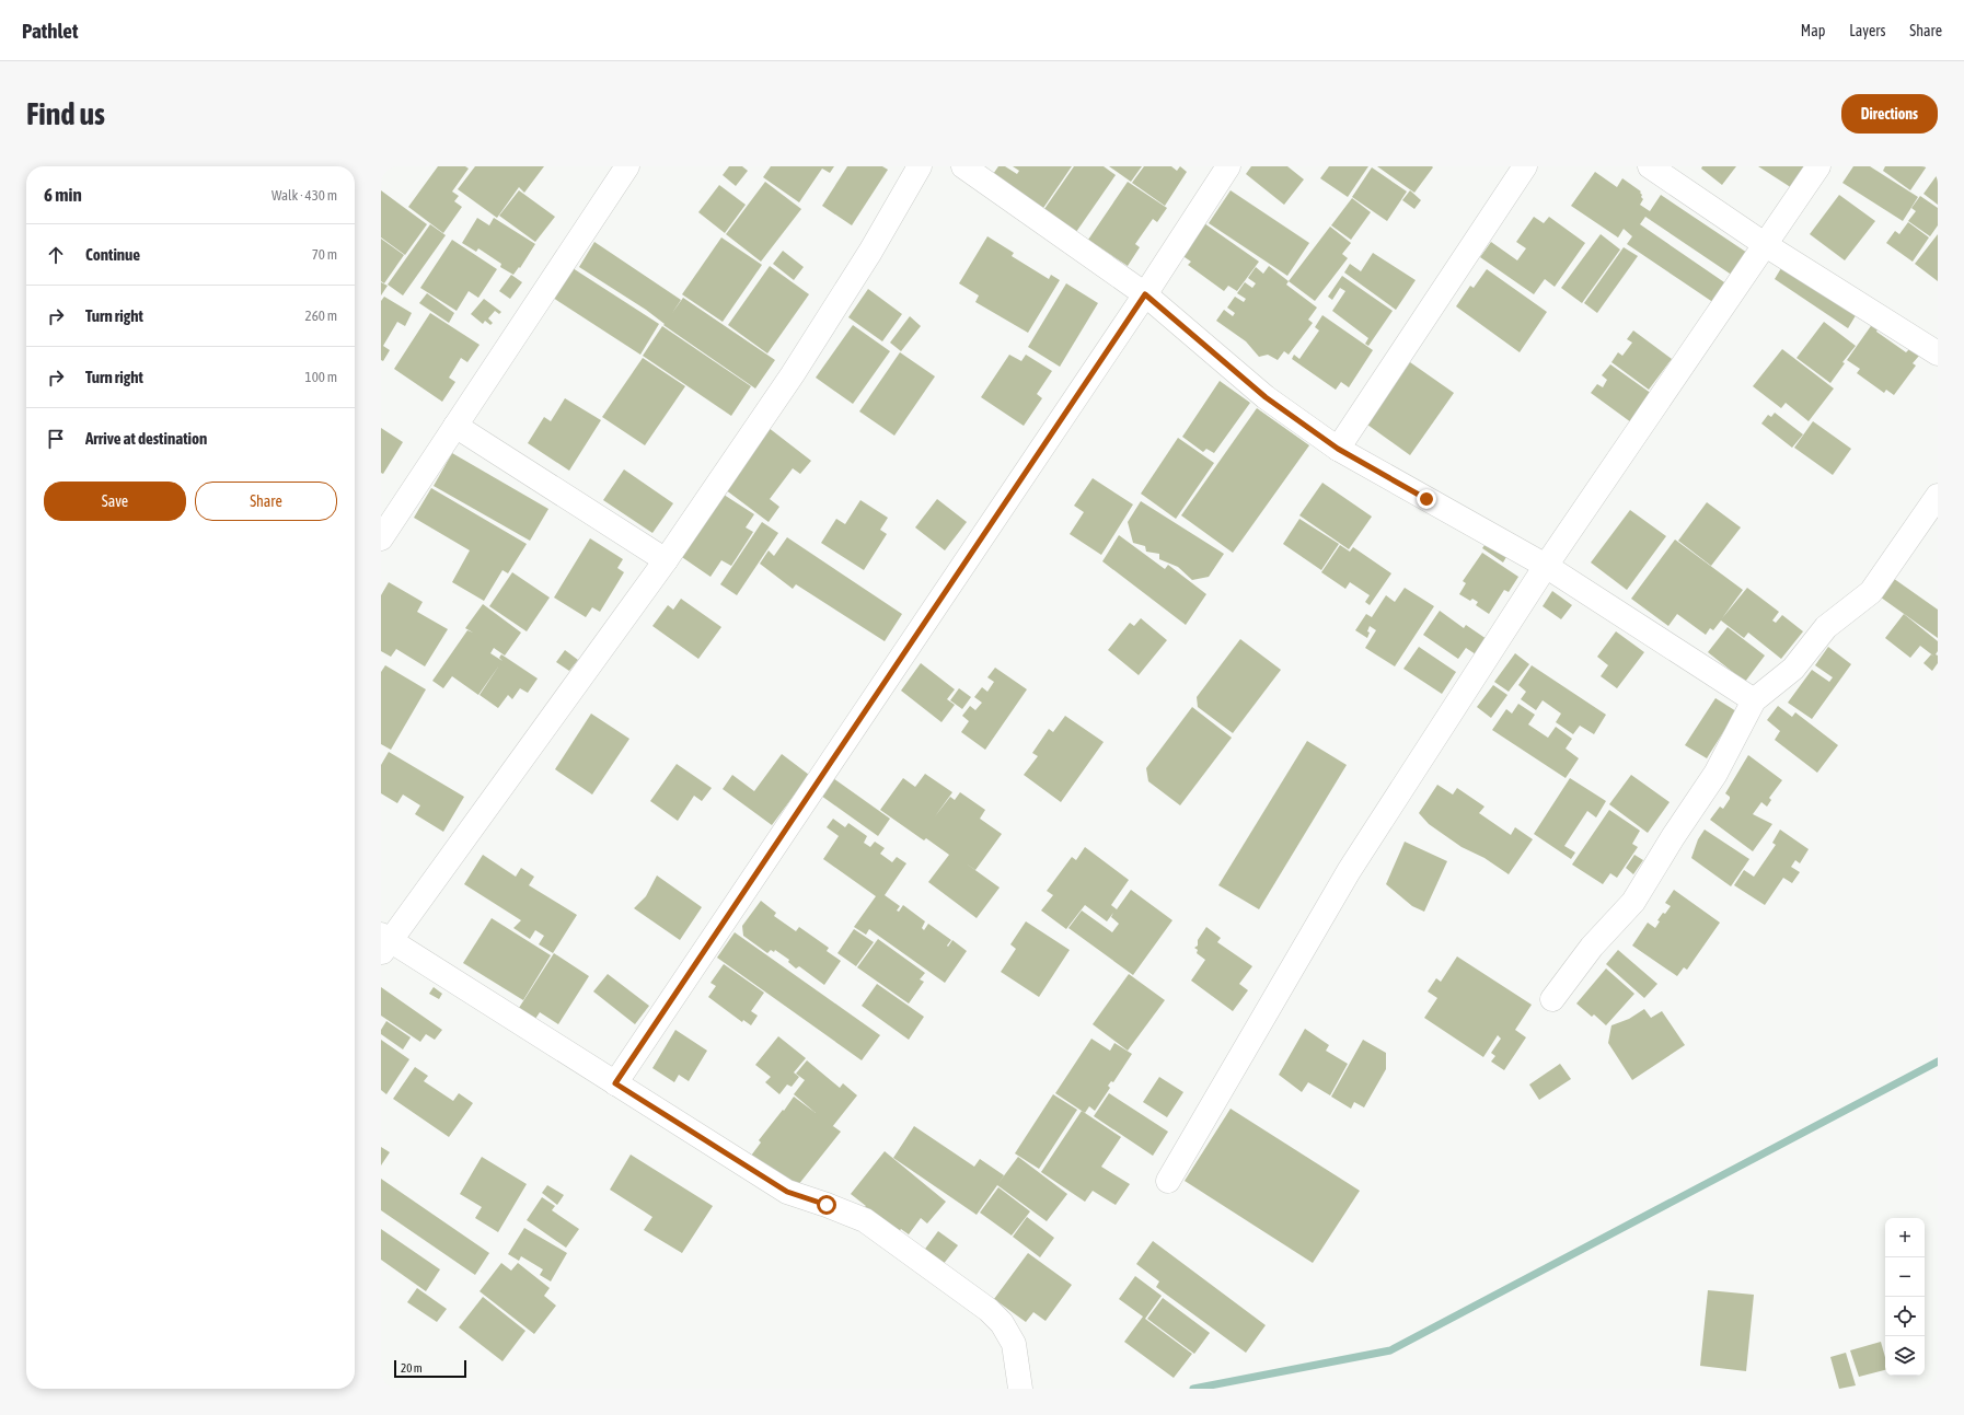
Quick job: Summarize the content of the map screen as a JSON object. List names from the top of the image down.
{
  "scale_bar": "20 m",
  "page": {
    "header": "Pathlet",
    "nav": ["Map", "Layers", "Share"],
    "buttons": [
      "Directions",
      ["Save", "Share"]
    ],
    "title": "Find us",
    "heading": ["6 min", "Walk · 430 m"],
    "list": [
      ["Continue", "70 m"],
      ["Turn right", "260 m"],
      ["Turn right", "100 m"],
      "Arrive at destination"
    ],
    "map_buttons": ["+", "−"],
    "scale": "20 m"
  }
}
